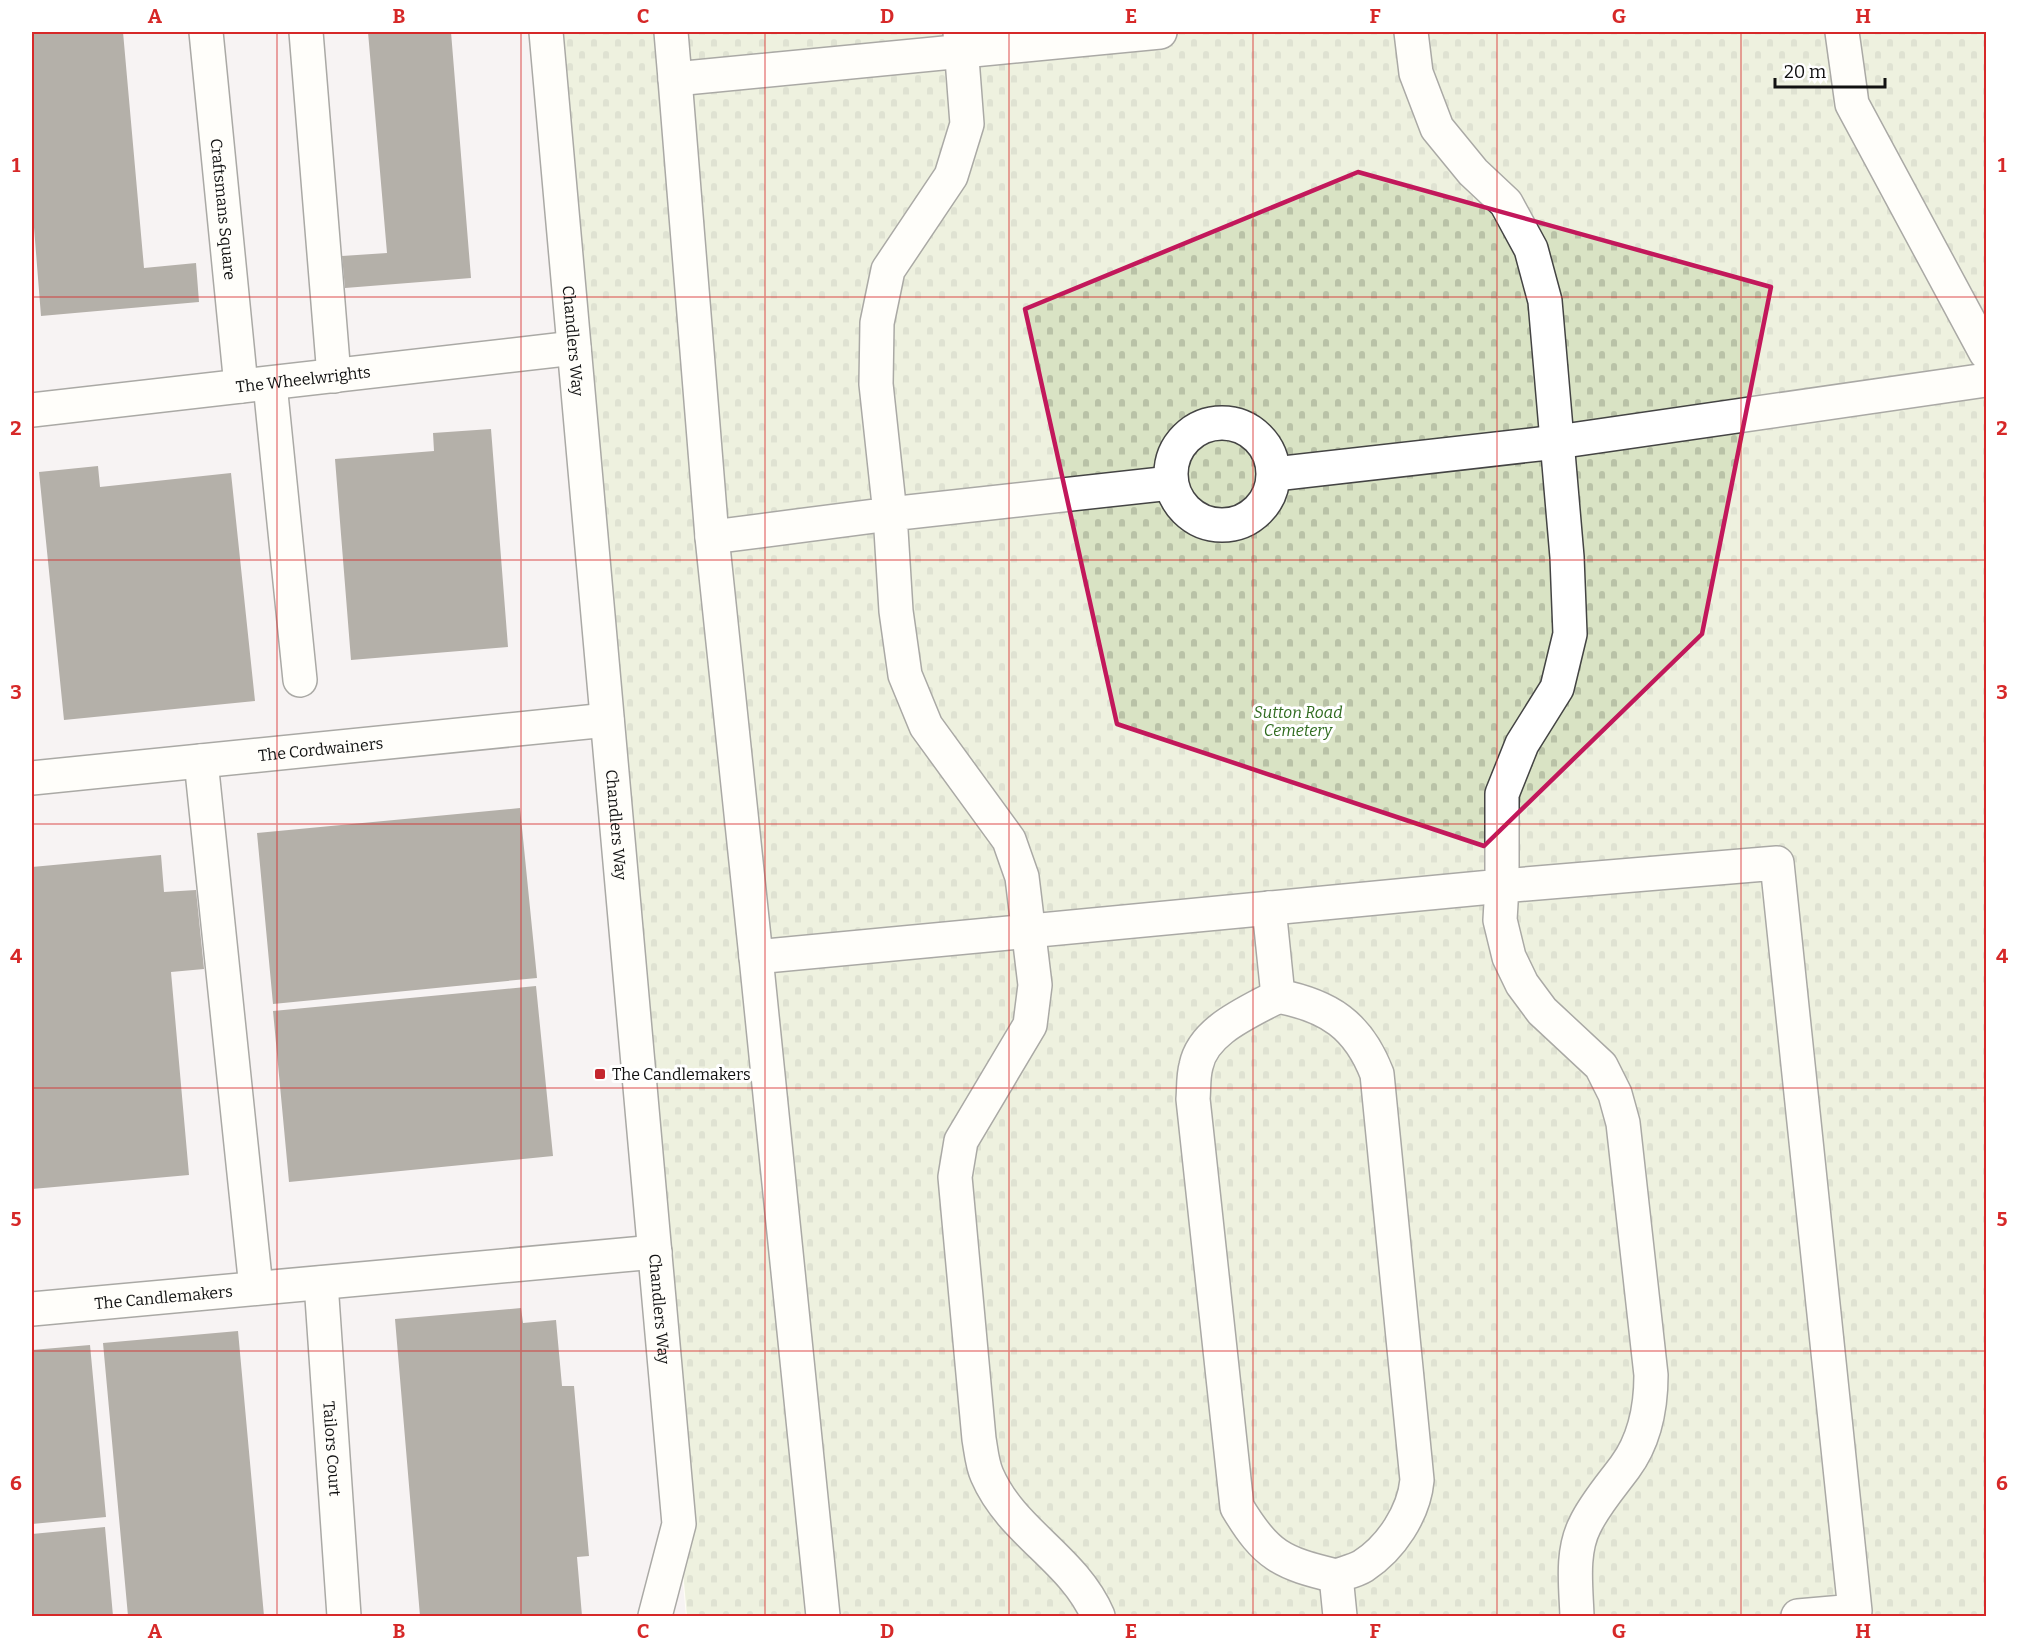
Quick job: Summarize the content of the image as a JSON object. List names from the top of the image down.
{
  "streets": {
    "street": [
      "Craftsmans Square",
      "Chandlers Way",
      "The Wheelwrights",
      "The Cordwainers",
      "The Candlemakers",
      "Tailors Court"
    ]
  },
  "crossings": [
    ["Craftsmans Square", "The Wheelwrights"],
    ["Chandlers Way", "The Wheelwrights"],
    ["Chandlers Way", "The Cordwainers"],
    ["Chandlers Way", "The Candlemakers"],
    ["The Candlemakers", "Tailors Court"]
  ],
  "parks": ["Sutton Road Cemetery"],
  "places": {
    "transit": ["The Candlemakers"]
  },
  "scale_bar": "20 m",
  "grid": {
    "columns": [
      "A",
      "B",
      "C",
      "D",
      "E",
      "F",
      "G",
      "H"
    ],
    "rows": [
      "1",
      "2",
      "3",
      "4",
      "5",
      "6"
    ]
  }
}
